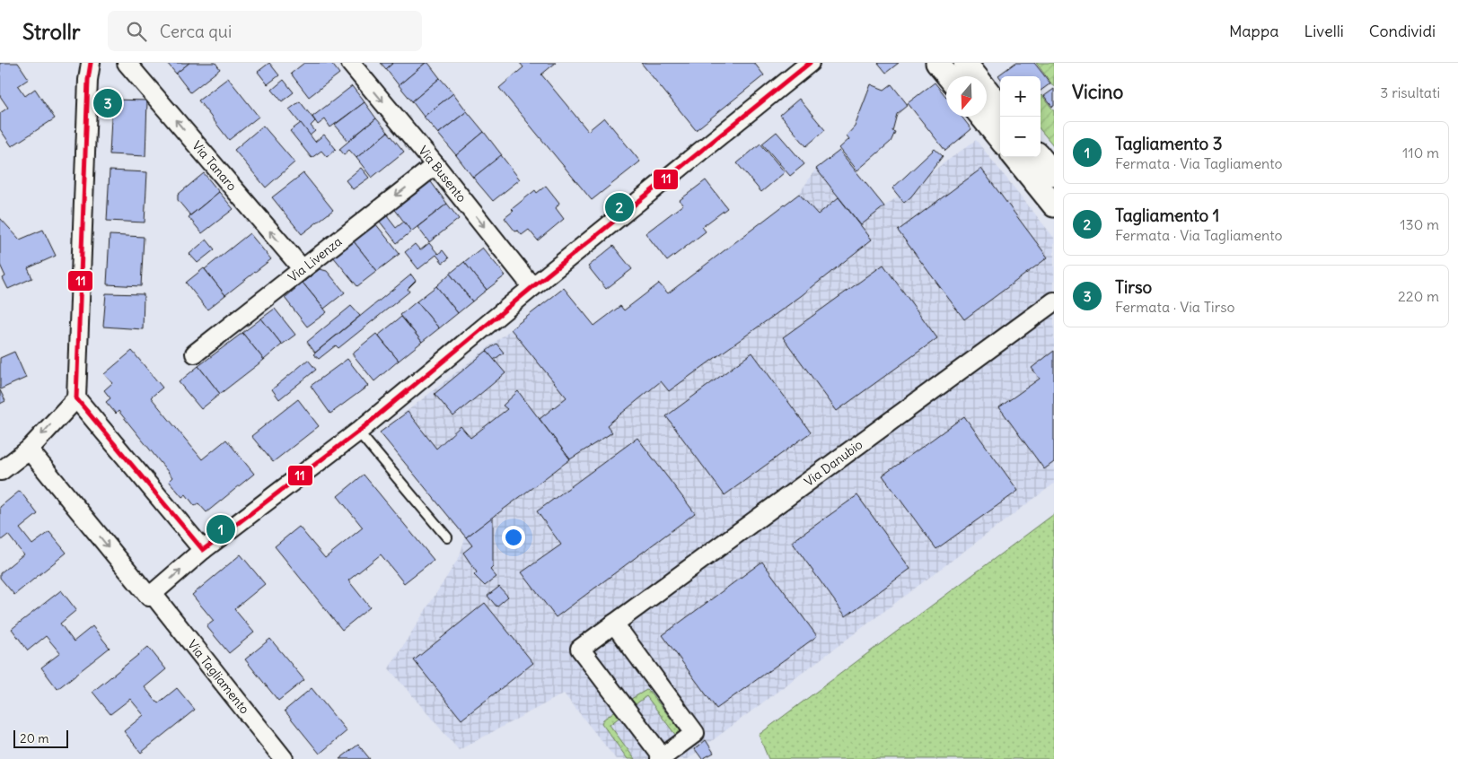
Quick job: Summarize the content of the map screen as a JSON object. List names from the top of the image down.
{
  "streets": {
    "street": [
      "Via Tanaro",
      "Via Busento",
      "Via Livenza",
      "Via Danubio",
      "Via Tagliamento"
    ]
  },
  "crossings": [
    ["Via Tanaro", "Via Livenza"],
    ["Via Busento", "Via Livenza"]
  ],
  "one_way": ["Via Tanaro", "Via Busento"],
  "lines": ["transit line 11"],
  "scale_bar": "20 m",
  "north": "bottom",
  "page": {
    "header": "Strollr",
    "search": "Cerca qui",
    "nav": ["Mappa", "Livelli", "Condividi"],
    "heading": ["Vicino", "3 risultati"],
    "map_buttons": ["+", "−"],
    "pins": ["3", "2", "1"],
    "list": [
      {
        "mark": "1",
        "name": "Tagliamento 3",
        "note": "Fermata · Via Tagliamento",
        "value": "110 m"
      },
      {
        "mark": "2",
        "name": "Tagliamento 1",
        "note": "Fermata · Via Tagliamento",
        "value": "130 m"
      },
      {
        "mark": "3",
        "name": "Tirso",
        "note": "Fermata · Via Tirso",
        "value": "220 m"
      }
    ],
    "scale": "20 m"
  }
}
